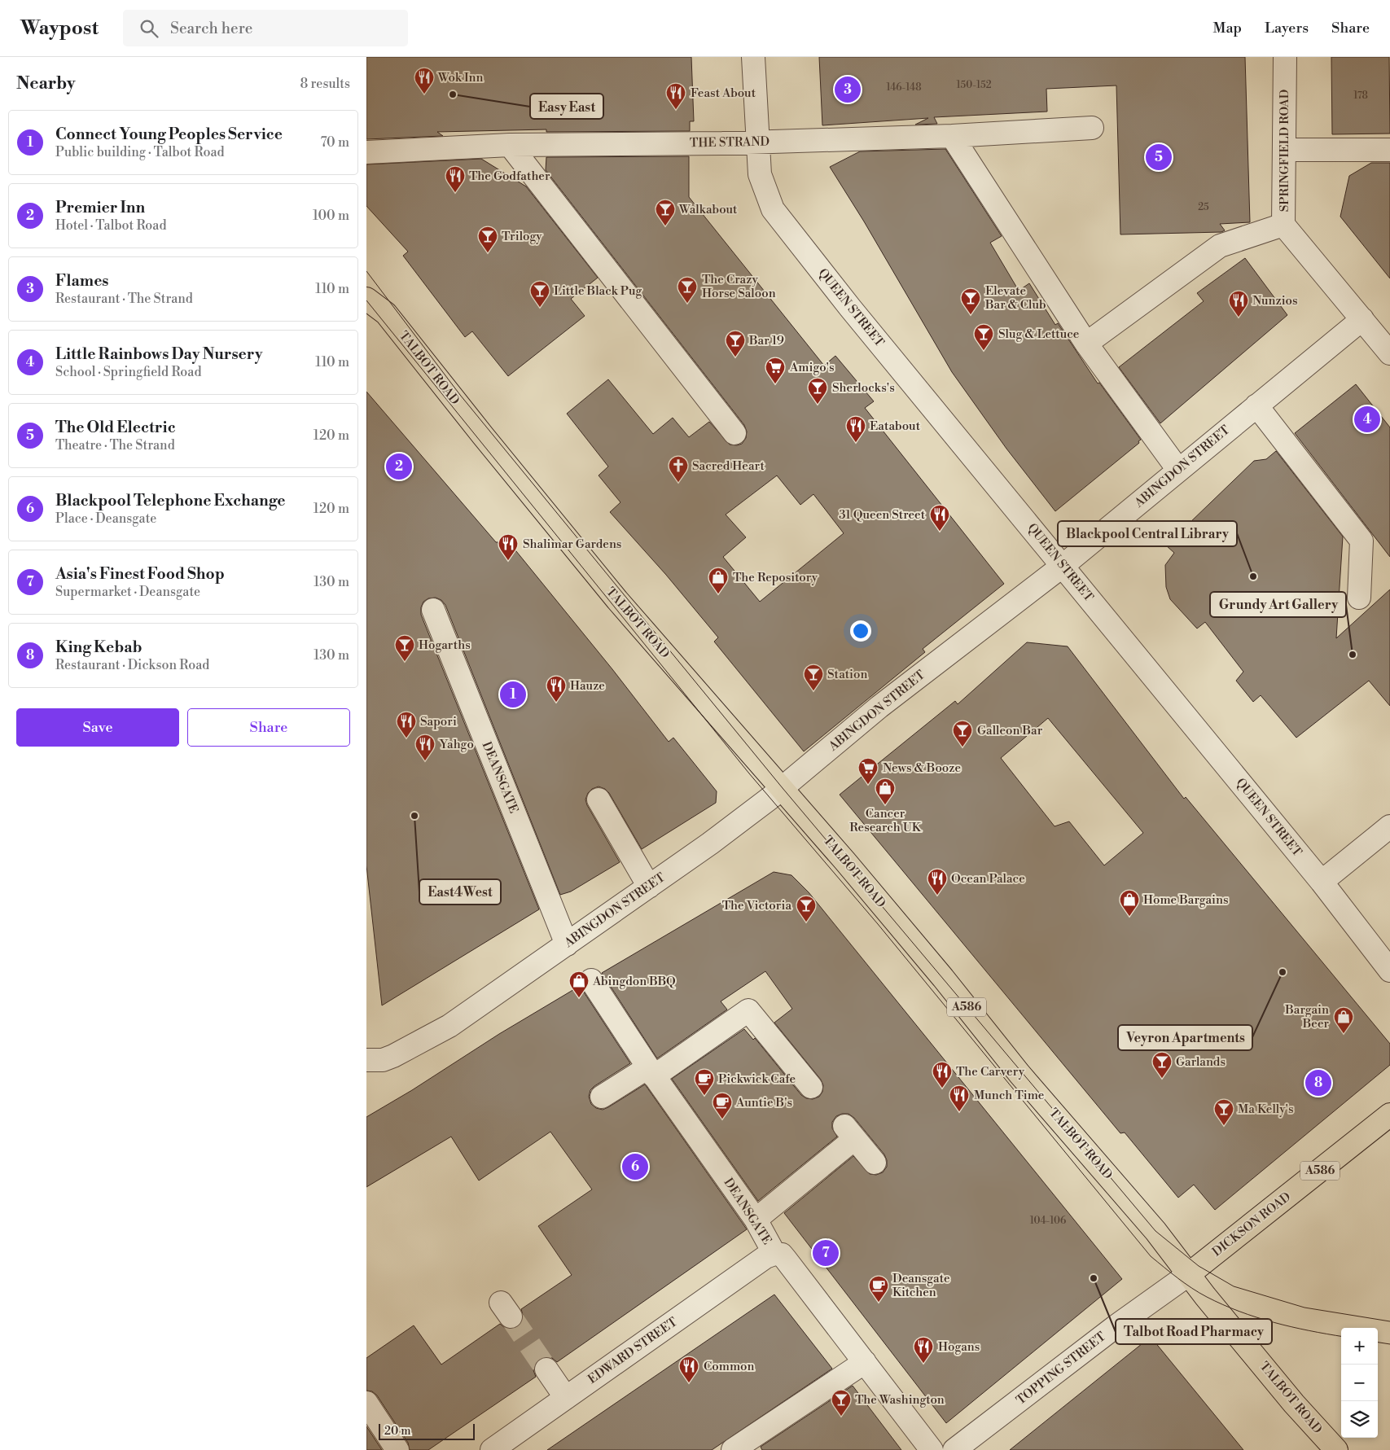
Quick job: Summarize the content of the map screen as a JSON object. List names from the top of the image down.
{
  "streets": {
    "main road": ["TALBOT ROAD", "A586", "DICKSON ROAD"],
    "street": [
      "THE STRAND",
      "SPRINGFIELD ROAD",
      "QUEEN STREET",
      "ABINGDON STREET",
      "DEANSGATE",
      "EDWARD STREET",
      "TOPPING STREET"
    ]
  },
  "crossings": [
    ["THE STRAND", "QUEEN STREET"],
    ["SPRINGFIELD ROAD", "ABINGDON STREET"],
    ["QUEEN STREET", "ABINGDON STREET"],
    ["TALBOT ROAD", "ABINGDON STREET"],
    ["TALBOT ROAD", "DICKSON ROAD"],
    ["TALBOT ROAD", "TOPPING STREET"],
    ["ABINGDON STREET", "DEANSGATE"],
    ["DEANSGATE", "EDWARD STREET"],
    ["DICKSON ROAD", "TOPPING STREET"]
  ],
  "places": {
    "other": [
      "Easy East",
      "Blackpool Central Library",
      "Grundy Art Gallery",
      "East4West",
      "Veyron Apartments",
      "Talbot Road Pharmacy"
    ],
    "restaurant": [
      "Wok Inn",
      "Feast About",
      "The Godfather",
      "Nunzios",
      "Eatabout",
      "31 Queen Street",
      "Shalimar Gardens",
      "Hauze",
      "Sapori",
      "Yahgo",
      "Ocean Palace",
      "The Carvery",
      "Munch Time",
      "Hogans",
      "Common"
    ],
    "bar": [
      "Walkabout",
      "Trilogy",
      "The Crazy Horse Saloon",
      "Little Black Pug",
      "Elevate Bar & Club",
      "Slug & Lettuce",
      "Bar 19",
      "Sherlocks's",
      "Hogarths",
      "Station",
      "Galleon Bar",
      "The Victoria",
      "Garlands",
      "Ma Kelly's",
      "The Washington"
    ],
    "supermarket": ["Amigo's", "News & Booze"],
    "church": ["Sacred Heart"],
    "shop": [
      "The Repository",
      "Cancer Research UK",
      "Home Bargains",
      "Abingdon BBQ",
      "Bargain Beer"
    ],
    "cafe": ["Pickwick Cafe", "Auntie B's", "Deansgate Kitchen"]
  },
  "house_numbers": [
    "150-152",
    "146-148",
    "178",
    "25",
    "104-106"
  ],
  "scale_bar": "20 m",
  "page": {
    "header": "Waypost",
    "search": "Search here",
    "nav": ["Map", "Layers", "Share"],
    "heading": ["Nearby", "8 results"],
    "pins": [
      "3",
      "5",
      "4",
      "2",
      "1",
      "8",
      "6",
      "7"
    ],
    "list": [
      {
        "mark": "1",
        "name": "Connect Young Peoples Service",
        "note": "Public building · Talbot Road",
        "value": "70 m"
      },
      {
        "mark": "2",
        "name": "Premier Inn",
        "note": "Hotel · Talbot Road",
        "value": "100 m"
      },
      {
        "mark": "3",
        "name": "Flames",
        "note": "Restaurant · The Strand",
        "value": "110 m"
      },
      {
        "mark": "4",
        "name": "Little Rainbows Day Nursery",
        "note": "School · Springfield Road",
        "value": "110 m"
      },
      {
        "mark": "5",
        "name": "The Old Electric",
        "note": "Theatre · The Strand",
        "value": "120 m"
      },
      {
        "mark": "6",
        "name": "Blackpool Telephone Exchange",
        "note": "Place · Deansgate",
        "value": "120 m"
      },
      {
        "mark": "7",
        "name": "Asia's Finest Food Shop",
        "note": "Supermarket · Deansgate",
        "value": "130 m"
      },
      {
        "mark": "8",
        "name": "King Kebab",
        "note": "Restaurant · Dickson Road",
        "value": "130 m"
      }
    ],
    "buttons": ["Save", "Share"],
    "map_buttons": ["+", "−"],
    "scale": "20 m"
  }
}
